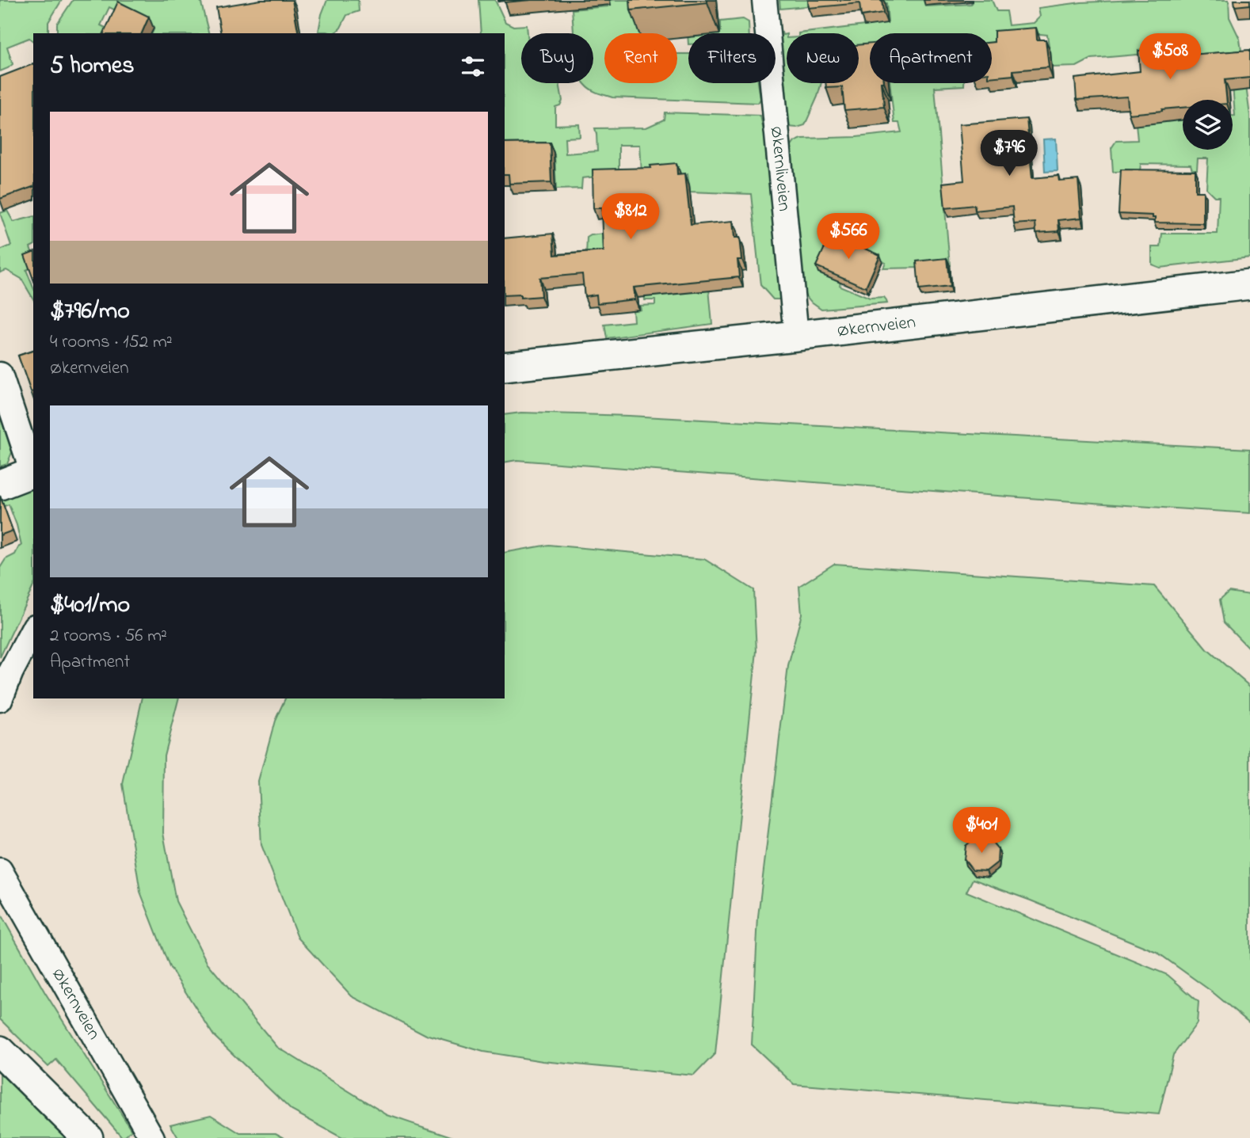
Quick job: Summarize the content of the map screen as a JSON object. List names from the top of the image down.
{
  "streets": {
    "street": ["Økernliveien", "Økernveien"]
  },
  "crossings": [
    ["Økernliveien", "Økernveien"]
  ],
  "page": {
    "price": [
      "$508",
      "$796",
      "$812",
      "$566",
      "$401"
    ],
    "chip": [
      "Buy",
      "Rent",
      "Filters",
      "New",
      "Apartment"
    ],
    "heading": "5 homes",
    "list": [
      {
        "name": "$796/mo",
        "note": "4 rooms · 152 m² · Økernveien"
      },
      {
        "name": "$401/mo",
        "note": "2 rooms · 56 m² · Apartment"
      }
    ]
  }
}
